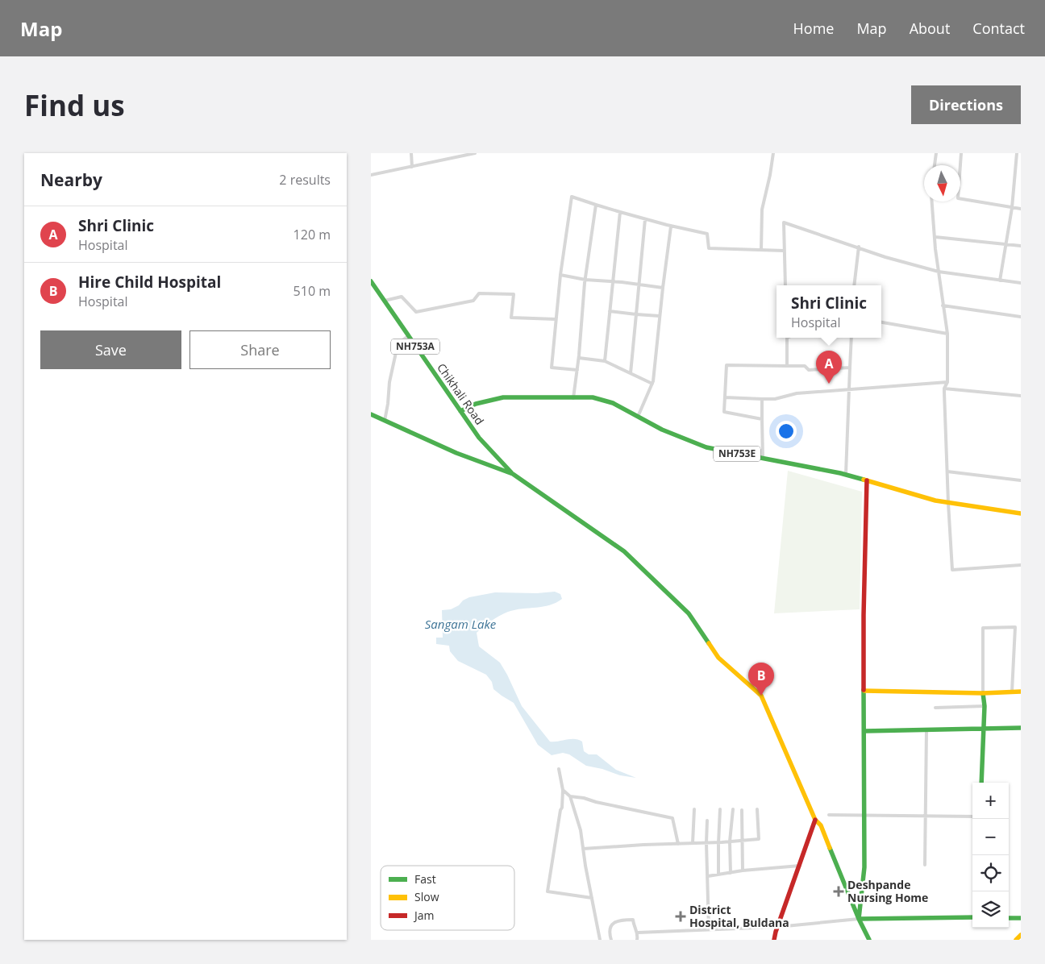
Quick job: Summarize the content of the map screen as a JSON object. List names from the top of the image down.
{
  "streets": {
    "main road": ["NH753A", "Chikhali Road", "NH753E"]
  },
  "crossings": [
    ["NH753A", "Chikhali Road"],
    ["Chikhali Road", "NH753E"]
  ],
  "water": ["Sangam Lake"],
  "places": {
    "health": ["Deshpande Nursing Home", "District Hospital, Buldana"]
  },
  "legend": ["Fast", "Slow", "Jam"],
  "north": "bottom",
  "page": {
    "header": "Map",
    "nav": [
      "Home",
      "Map",
      "About",
      "Contact"
    ],
    "buttons": [
      "Directions",
      ["Save", "Share"]
    ],
    "title": "Find us",
    "heading": ["Nearby", "2 results"],
    "list": [
      {
        "mark": "A",
        "name": "Shri Clinic",
        "note": "Hospital",
        "value": "120 m"
      },
      {
        "mark": "B",
        "name": "Hire Child Hospital",
        "note": "Hospital",
        "value": "510 m"
      }
    ],
    "popup": ["Shri Clinic", "Hospital"],
    "pins": ["A", "B"],
    "map_buttons": ["+", "−"]
  }
}
